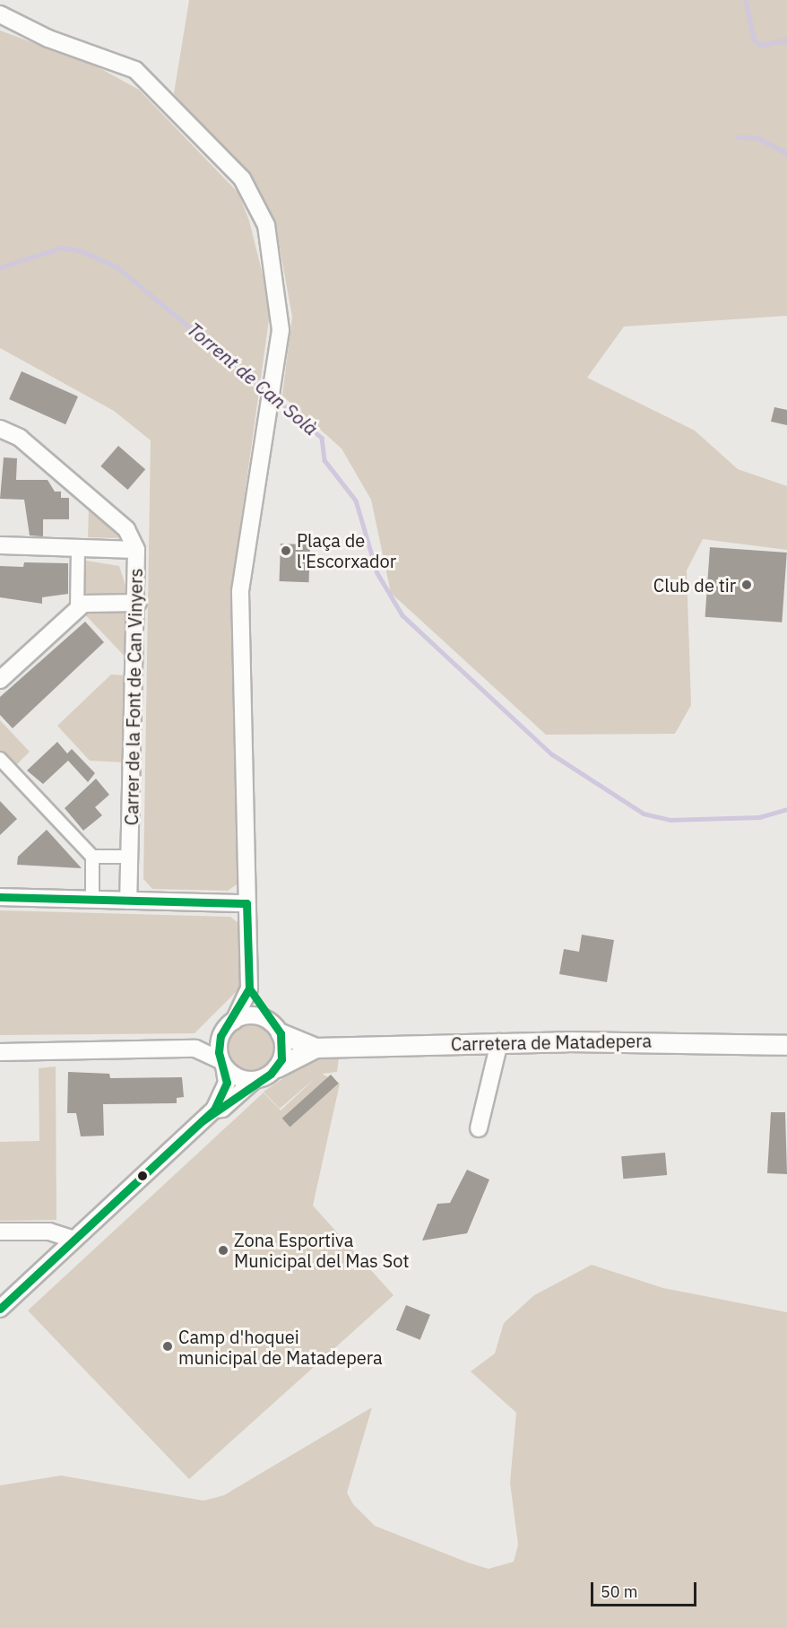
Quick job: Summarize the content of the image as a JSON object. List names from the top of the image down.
{
  "streets": {
    "street": ["Carrer de la Font de Can Vinyers", "Carretera de Matadepera"]
  },
  "water": ["Torrent de Can Solà"],
  "places": [
    "Plaça de l'Escorxador",
    "Club de tir",
    "Zona Esportiva Municipal del Mas Sot",
    "Camp d'hoquei municipal de Matadepera"
  ],
  "scale_bar": "50 m"
}
